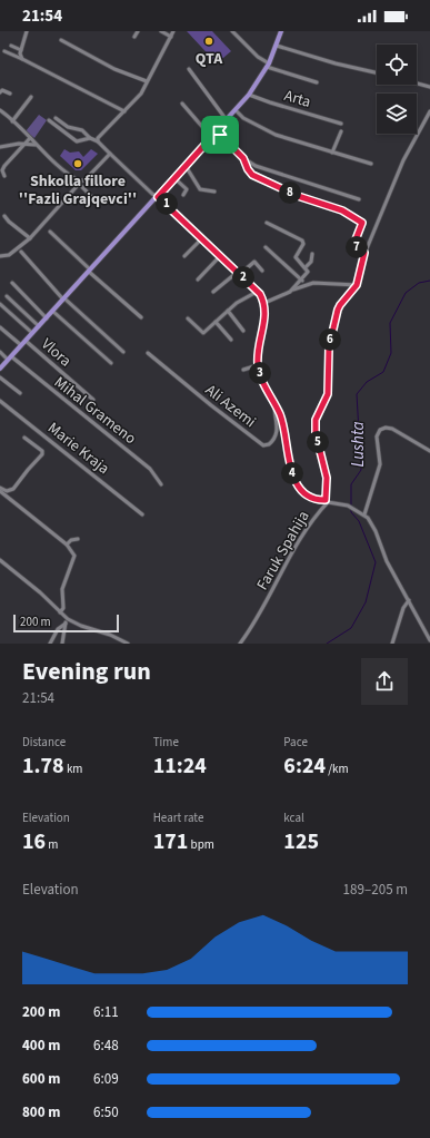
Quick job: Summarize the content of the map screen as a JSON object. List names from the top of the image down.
{
  "streets": {
    "street": [
      "Arta",
      "Vlora",
      "Ali Azemi",
      "Mihal Grameno",
      "Marie Kraja",
      "Faruk Spahija"
    ]
  },
  "water": ["Lushta"],
  "places": ["QTA", "Shkolla fillore ''Fazli Grajqevci''"],
  "scale_bar": "200 m",
  "page": {
    "status": "21:54",
    "pins": [
      "8",
      "1",
      "7",
      "2",
      "6",
      "3",
      "5",
      "4"
    ],
    "scale": "200 m",
    "heading": ["Evening run", "21:54"],
    "stats": [
      ["Distance", "1.78 km"],
      ["Time", "11:24"],
      ["Pace", "6:24 /km"],
      ["Elevation", "16 m"],
      ["Heart rate", "171 bpm"],
      ["kcal", "125"]
    ],
    "chart": ["Elevation", "189–205 m"],
    "list": [
      {
        "name": "200 m",
        "note": "6:11"
      },
      {
        "name": "400 m",
        "note": "6:48"
      },
      {
        "name": "600 m",
        "note": "6:09"
      },
      {
        "name": "800 m",
        "note": "6:50"
      }
    ]
  }
}
